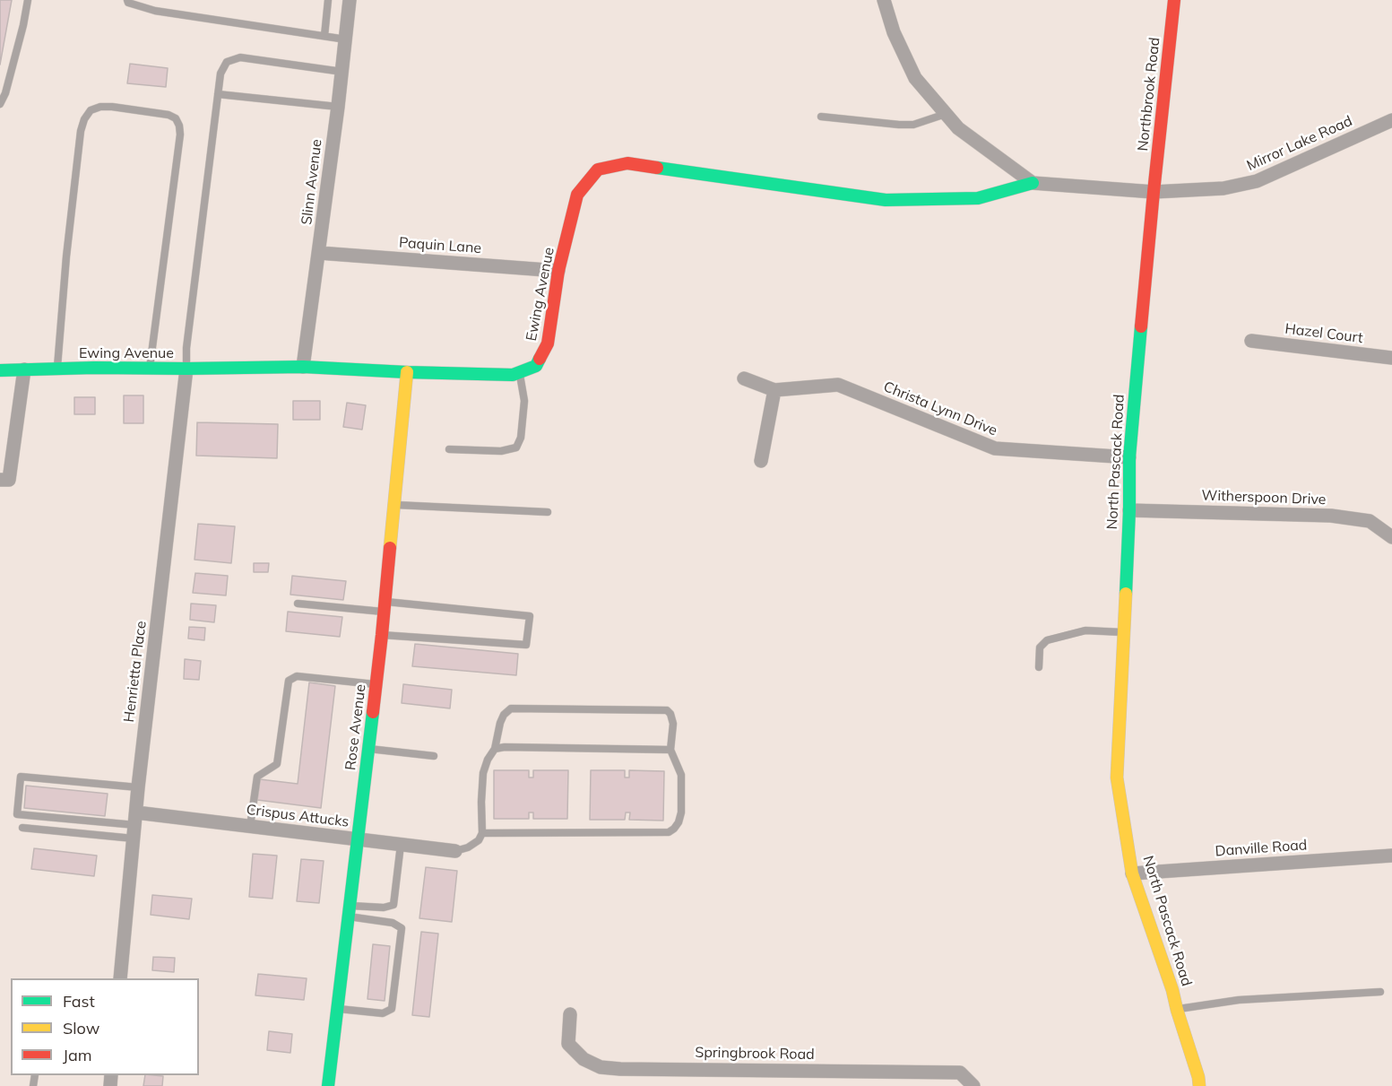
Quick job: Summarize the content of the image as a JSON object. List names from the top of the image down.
{
  "streets": {
    "street": [
      "Northbrook Road",
      "Mirror Lake Road",
      "Slinn Avenue",
      "Paquin Lane",
      "Ewing Avenue",
      "Hazel Court",
      "Christa Lynn Drive",
      "North Pascack Road",
      "Witherspoon Drive",
      "Henrietta Place",
      "Rose Avenue",
      "Crispus Attucks",
      "Danville Road",
      "Springbrook Road"
    ]
  },
  "crossings": [
    ["Northbrook Road", "Mirror Lake Road"],
    ["Northbrook Road", "North Pascack Road"],
    ["Mirror Lake Road", "North Pascack Road"],
    ["Slinn Avenue", "Paquin Lane"],
    ["Slinn Avenue", "Ewing Avenue"],
    ["Paquin Lane", "Ewing Avenue"],
    ["Ewing Avenue", "Henrietta Place"],
    ["Ewing Avenue", "Rose Avenue"],
    ["Christa Lynn Drive", "North Pascack Road"],
    ["North Pascack Road", "Witherspoon Drive"],
    ["North Pascack Road", "Danville Road"],
    ["Henrietta Place", "Crispus Attucks"],
    ["Rose Avenue", "Crispus Attucks"]
  ],
  "legend": ["Fast", "Slow", "Jam"]
}
